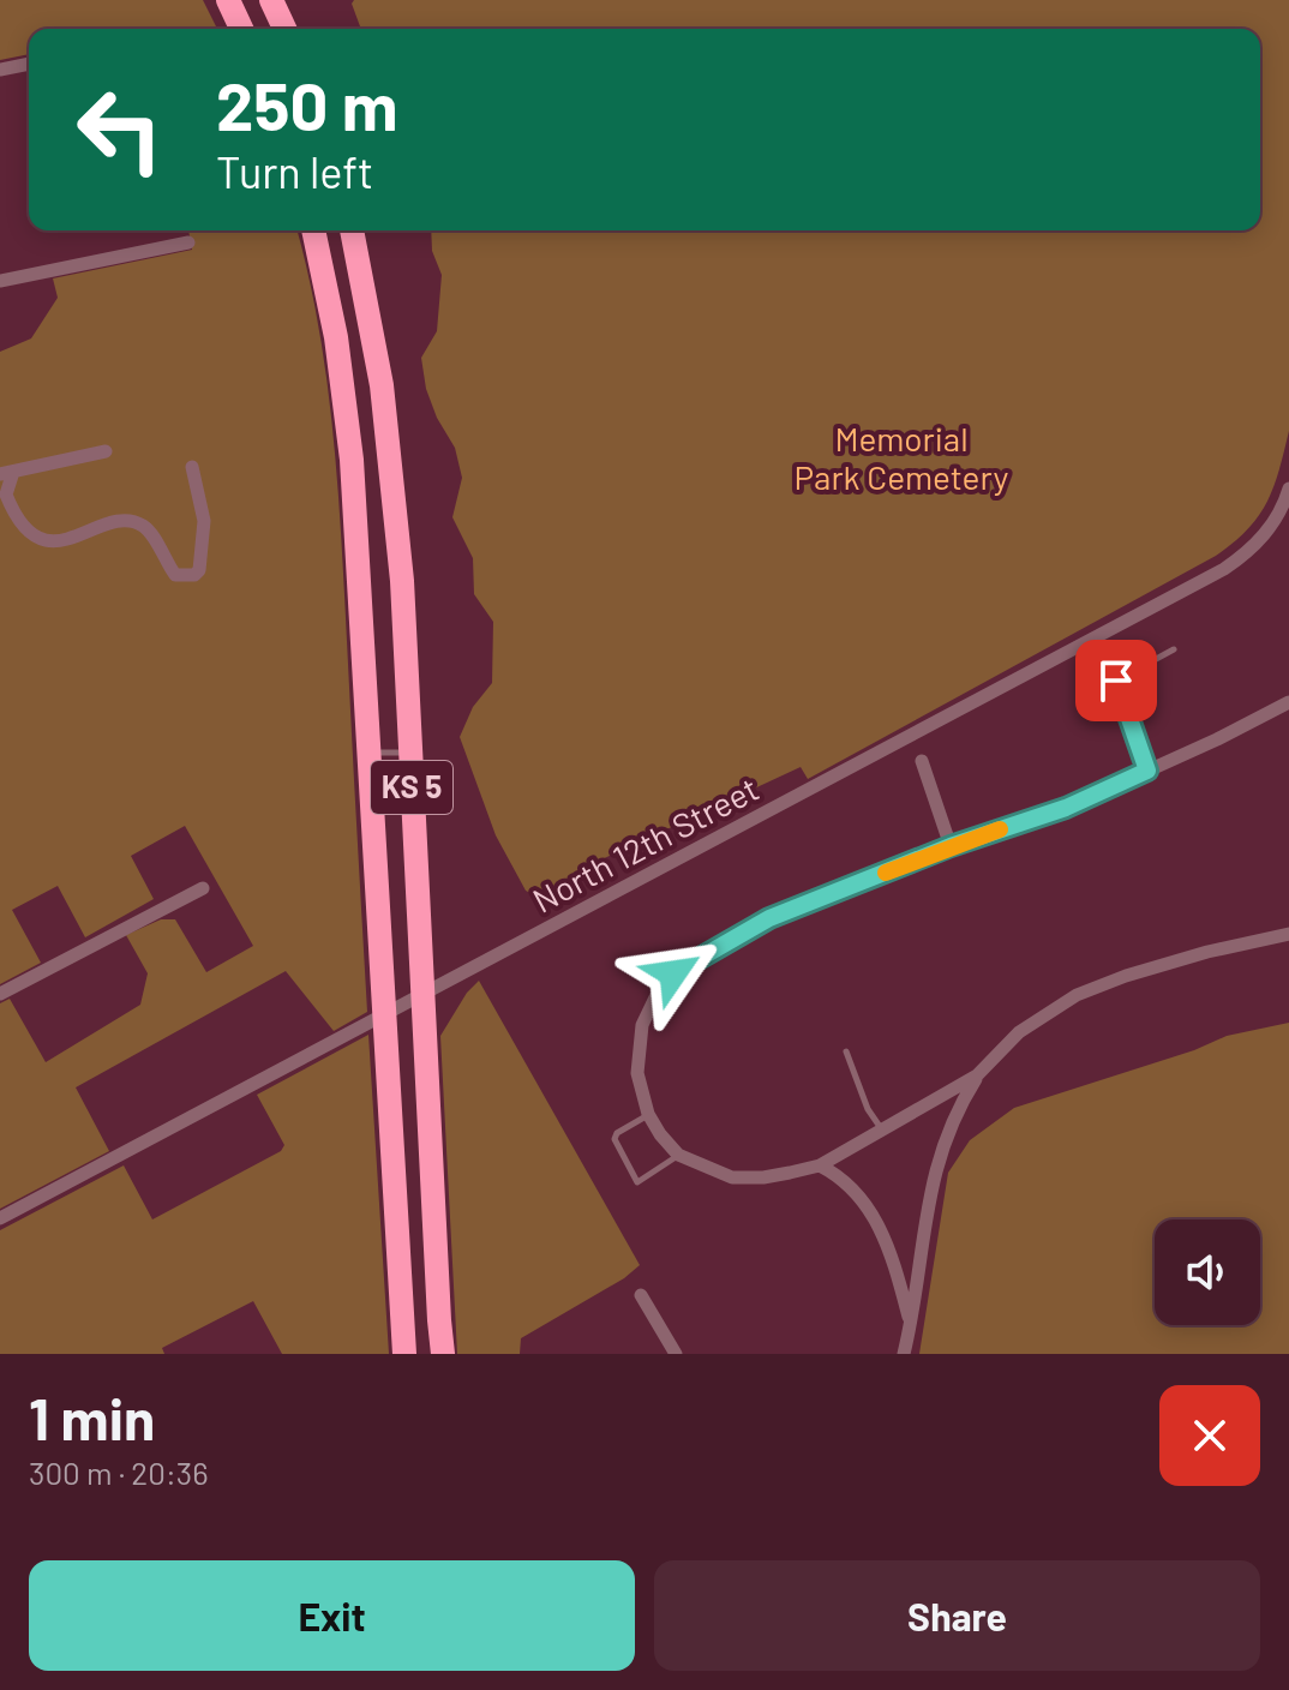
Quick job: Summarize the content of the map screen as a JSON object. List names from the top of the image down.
{
  "streets": {
    "highway": ["KS 5"],
    "street": ["North 12th Street"]
  },
  "parks": ["Memorial Park Cemetery"],
  "page": {
    "turn": ["250 m", "Turn left"],
    "heading": ["1 min", "300 m · 20:36"],
    "buttons": ["Exit", "Share"]
  }
}
